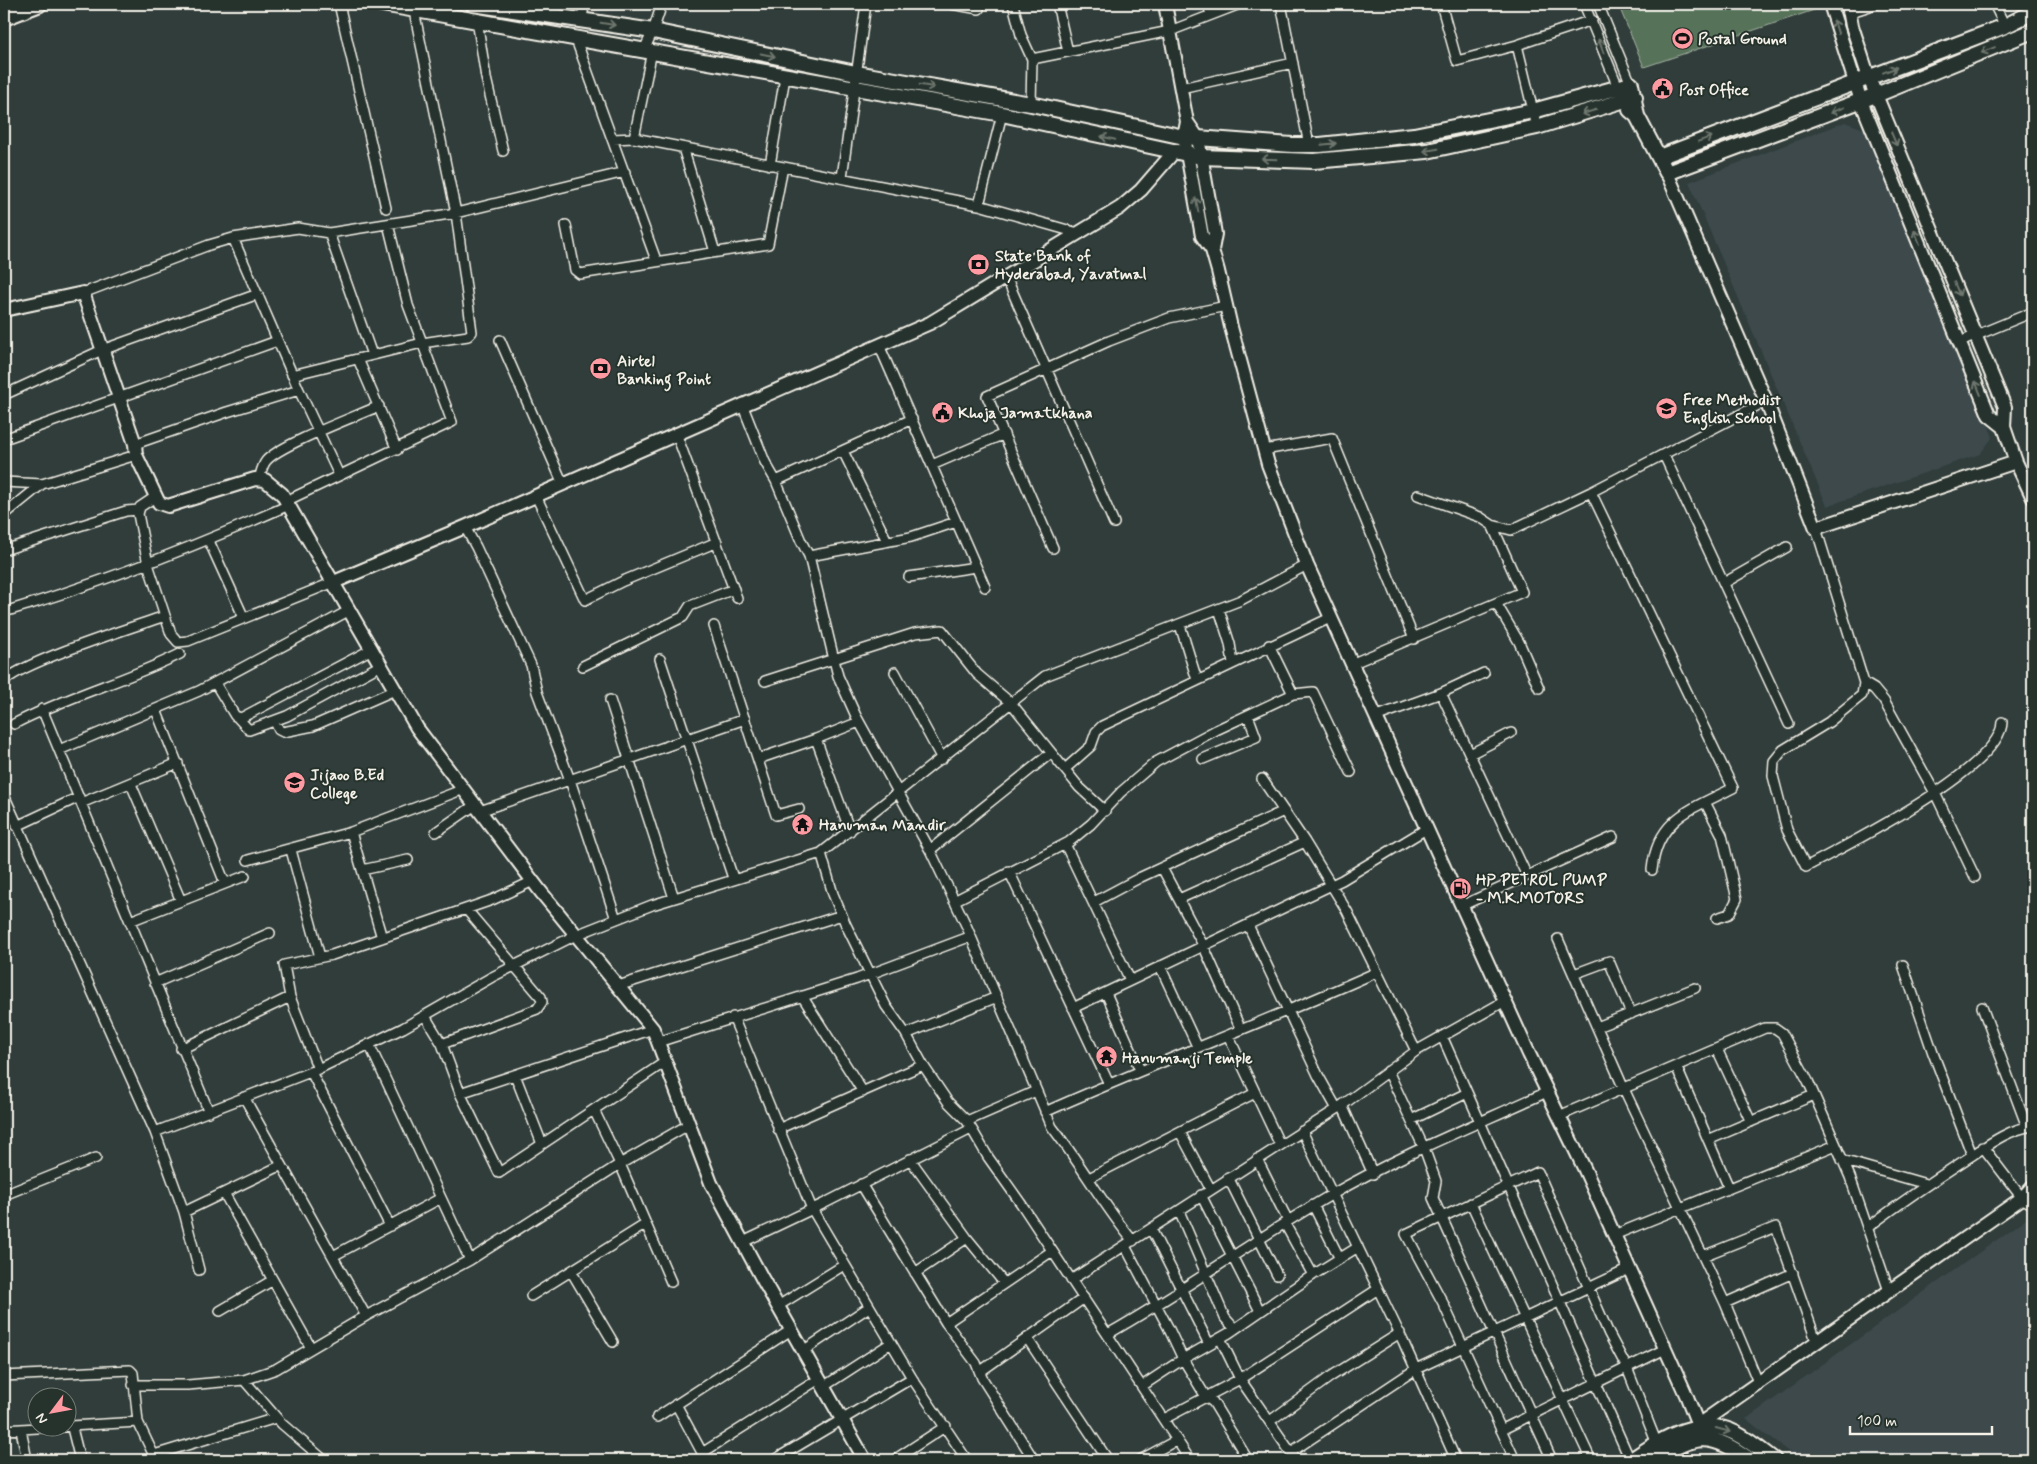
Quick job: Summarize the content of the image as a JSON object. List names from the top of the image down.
{
  "places": {
    "sports": ["Postal Ground"],
    "public building": ["Post Office", "Khoja Jamatkhana"],
    "bank": ["State Bank of Hyderabad, Yavatmal", "Airtel Banking Point"],
    "school or university": ["Free Methodist English School", "Jijaoo B.Ed College"],
    "temple": ["Hanuman Mandir", "Hanumanji Temple"],
    "fuel station": ["HP PETROL PUMP - M.K.MOTORS"]
  },
  "scale_bar": "100 m",
  "north": "bottom left"
}
